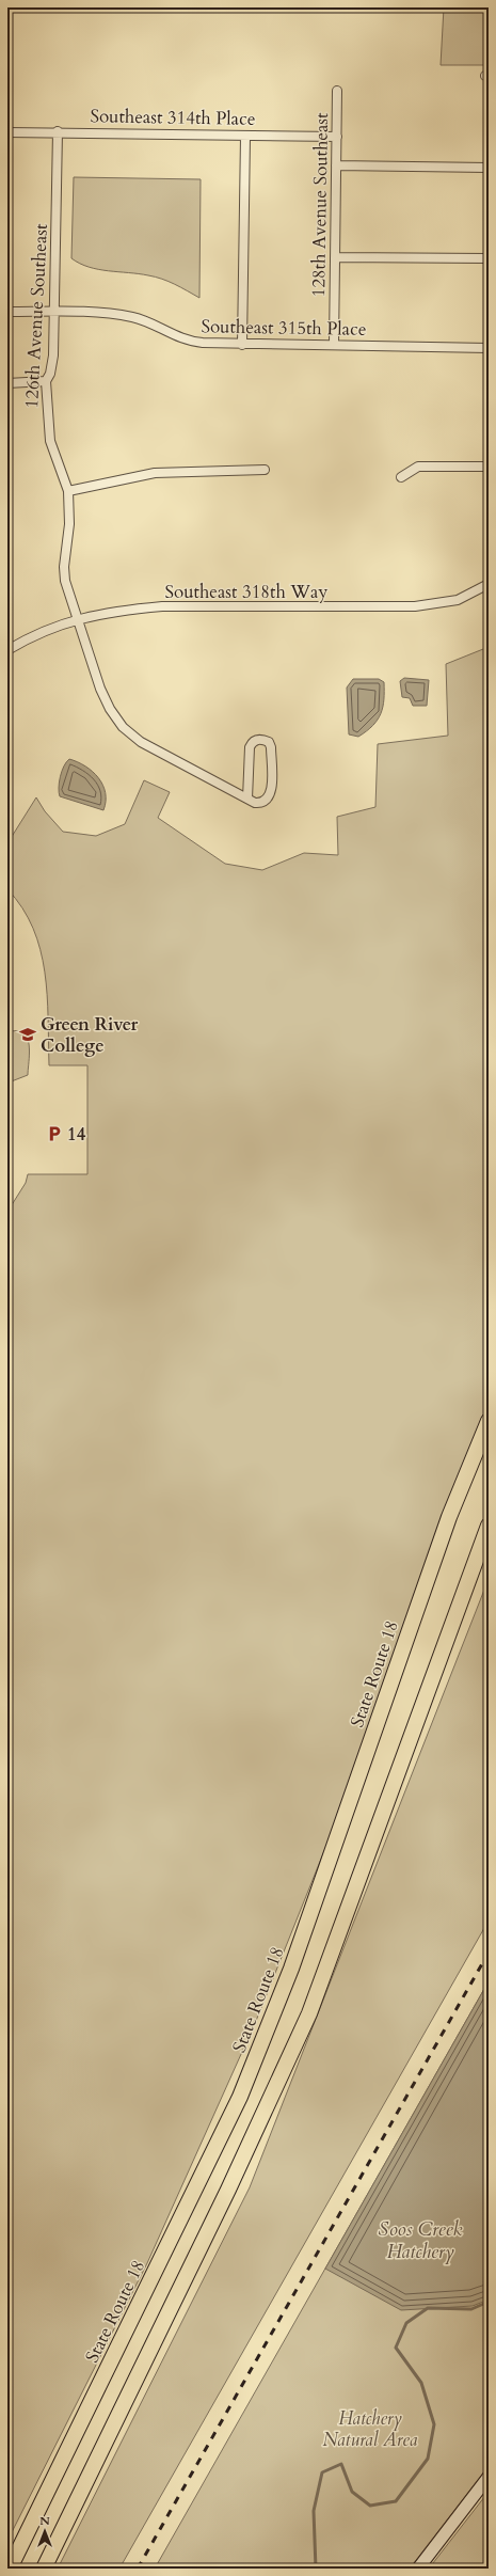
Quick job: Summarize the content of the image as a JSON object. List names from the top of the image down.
{
  "streets": {
    "highway": ["State Route 18"],
    "street": [
      "Southeast 314th Place",
      "128th Avenue Southeast",
      "126th Avenue Southeast",
      "Southeast 315th Place",
      "Southeast 318th Way"
    ]
  },
  "crossings": [
    ["Southeast 314th Place", "128th Avenue Southeast"],
    ["Southeast 314th Place", "126th Avenue Southeast"],
    ["128th Avenue Southeast", "Southeast 315th Place"],
    ["126th Avenue Southeast", "Southeast 315th Place"],
    ["126th Avenue Southeast", "Southeast 318th Way"]
  ],
  "water": ["Soos Creek Hatchery"],
  "parks": ["Hatchery Natural Area"],
  "places": {
    "school or university": ["Green River College"],
    "parking": ["14"]
  },
  "north": "top"
}
